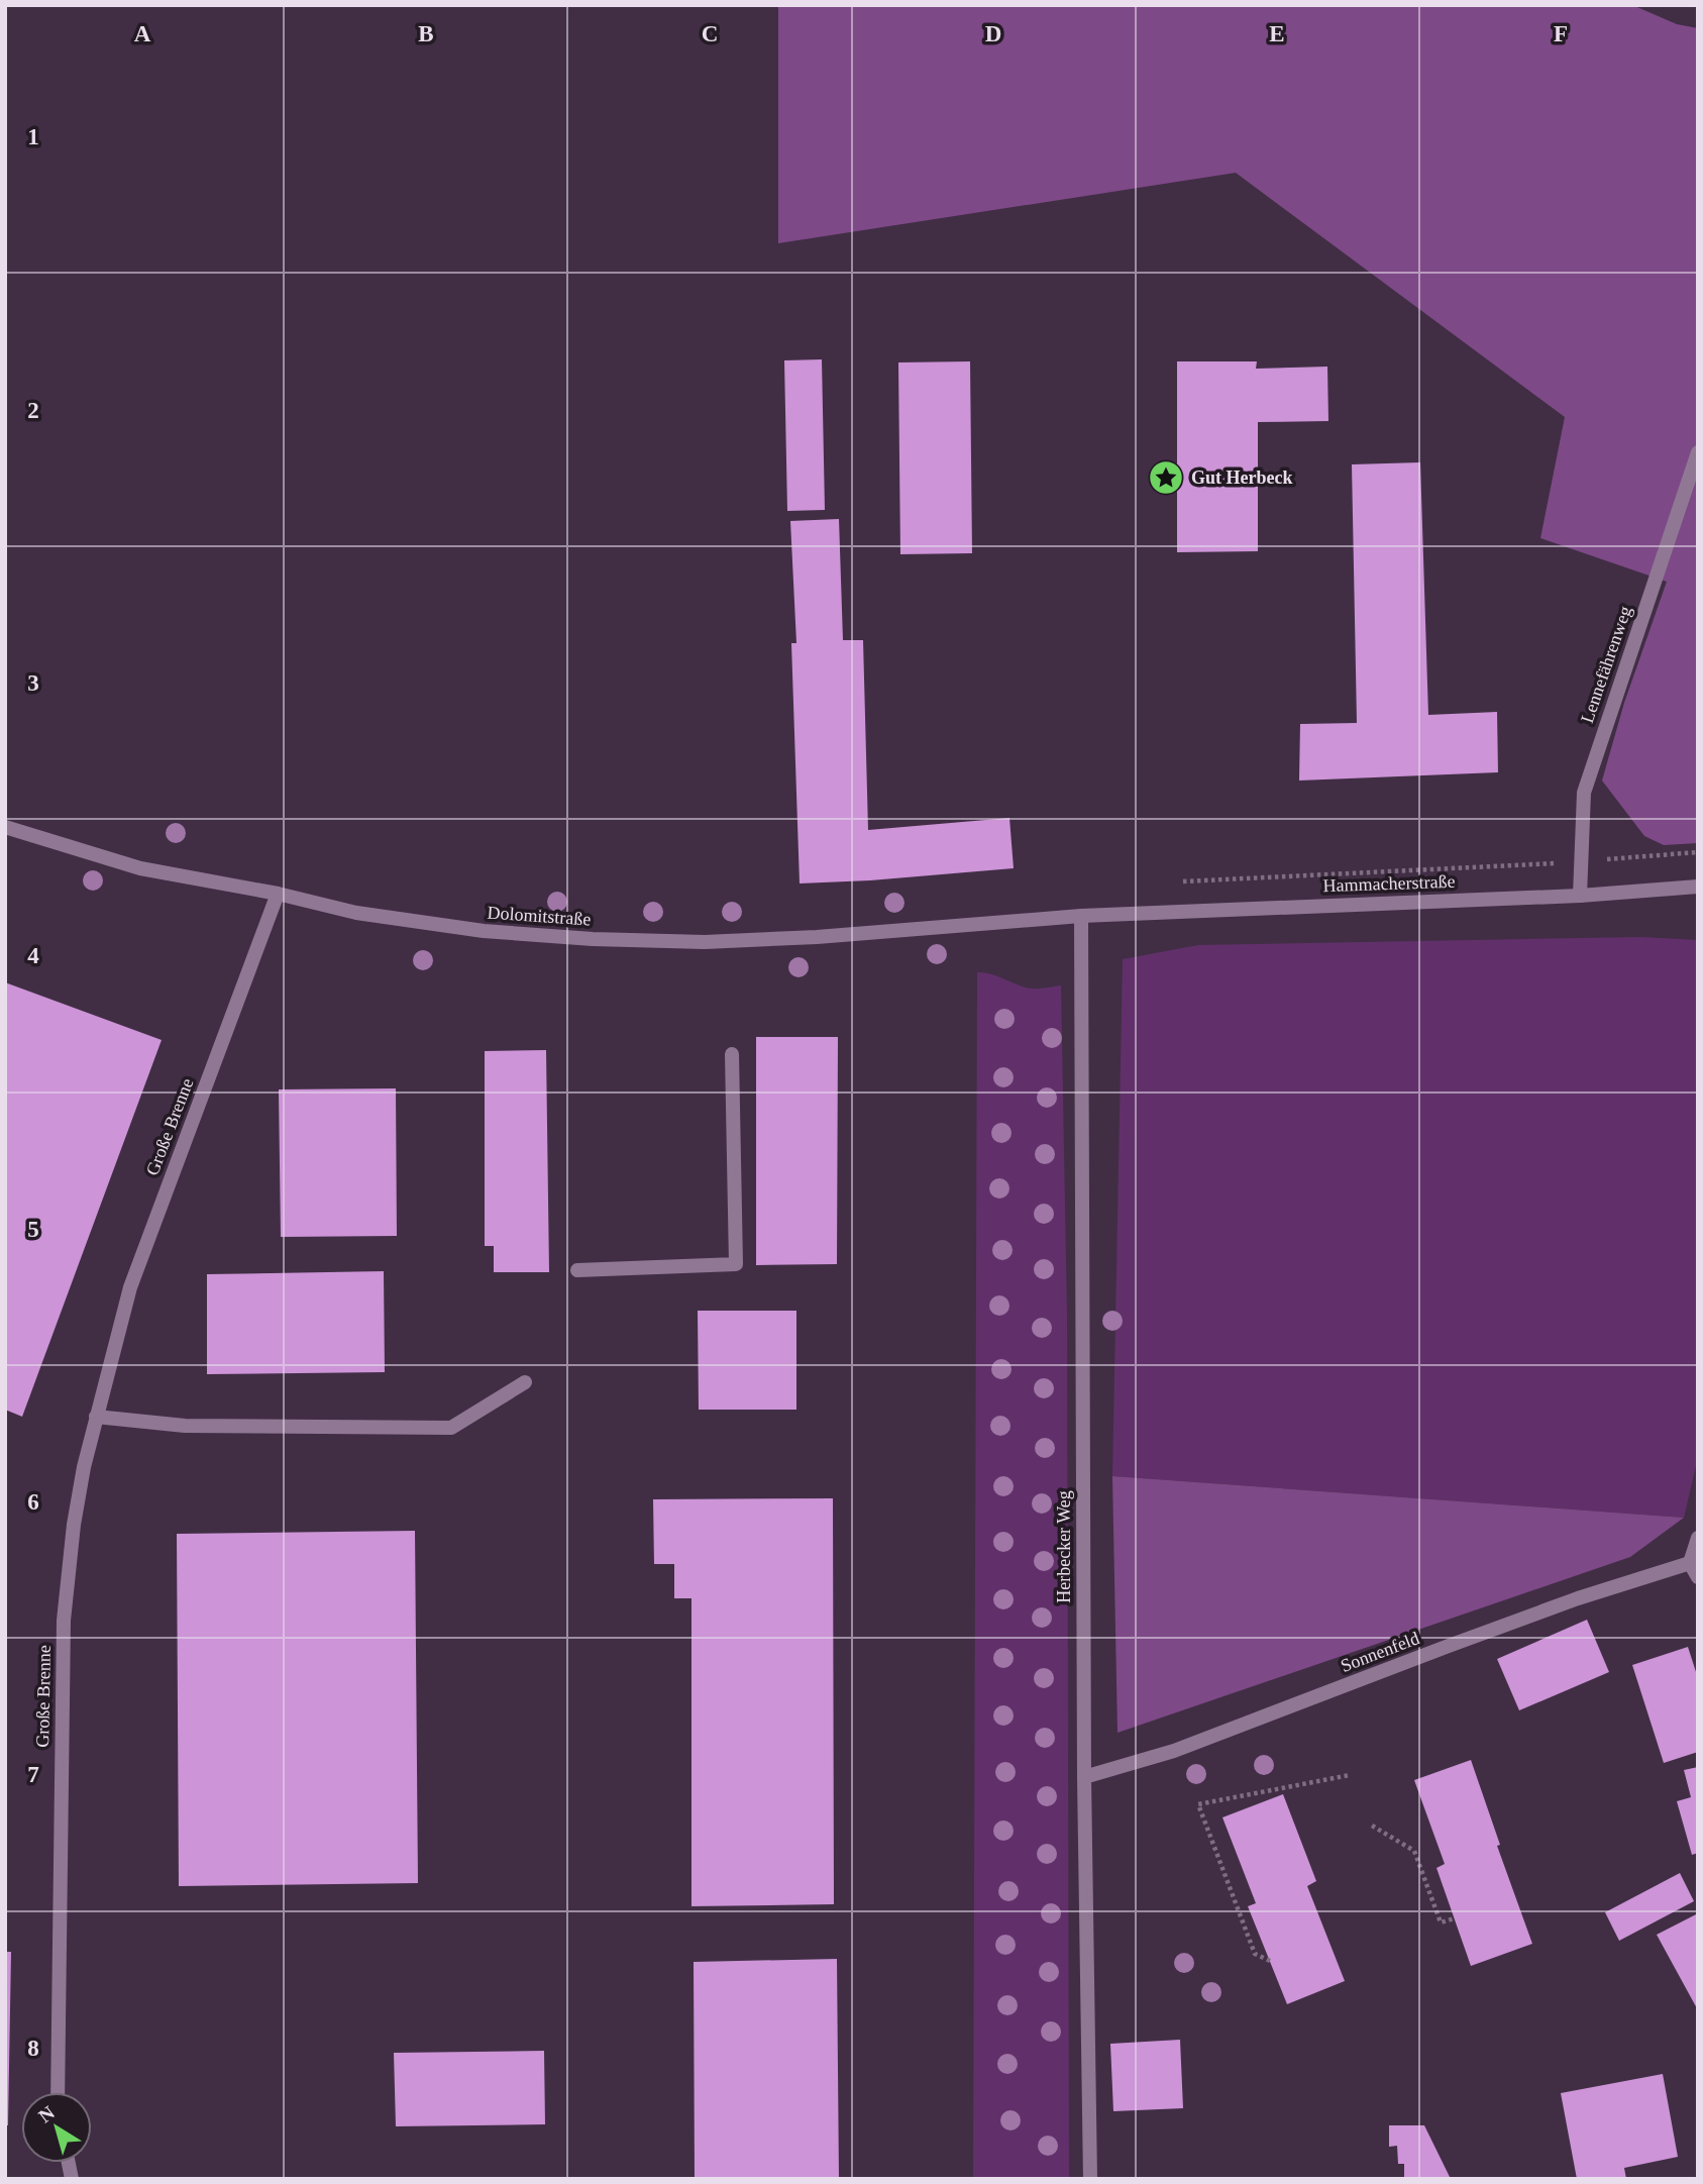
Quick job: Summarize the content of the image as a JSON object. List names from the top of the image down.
{
  "streets": {
    "street": [
      "Lennefährenweg",
      "Hammacherstraße",
      "Dolomitstraße",
      "Große Brenne",
      "Herbecker Weg",
      "Sonnenfeld"
    ]
  },
  "crossings": [
    ["Lennefährenweg", "Hammacherstraße"],
    ["Hammacherstraße", "Dolomitstraße"],
    ["Hammacherstraße", "Herbecker Weg"],
    ["Dolomitstraße", "Große Brenne"],
    ["Dolomitstraße", "Herbecker Weg"],
    ["Herbecker Weg", "Sonnenfeld"]
  ],
  "places": {
    "place": ["Gut Herbeck"]
  },
  "north": "top left",
  "grid": {
    "columns": [
      "A",
      "B",
      "C",
      "D",
      "E",
      "F"
    ],
    "rows": [
      "1",
      "2",
      "3",
      "4",
      "5",
      "6",
      "7",
      "8"
    ]
  }
}
